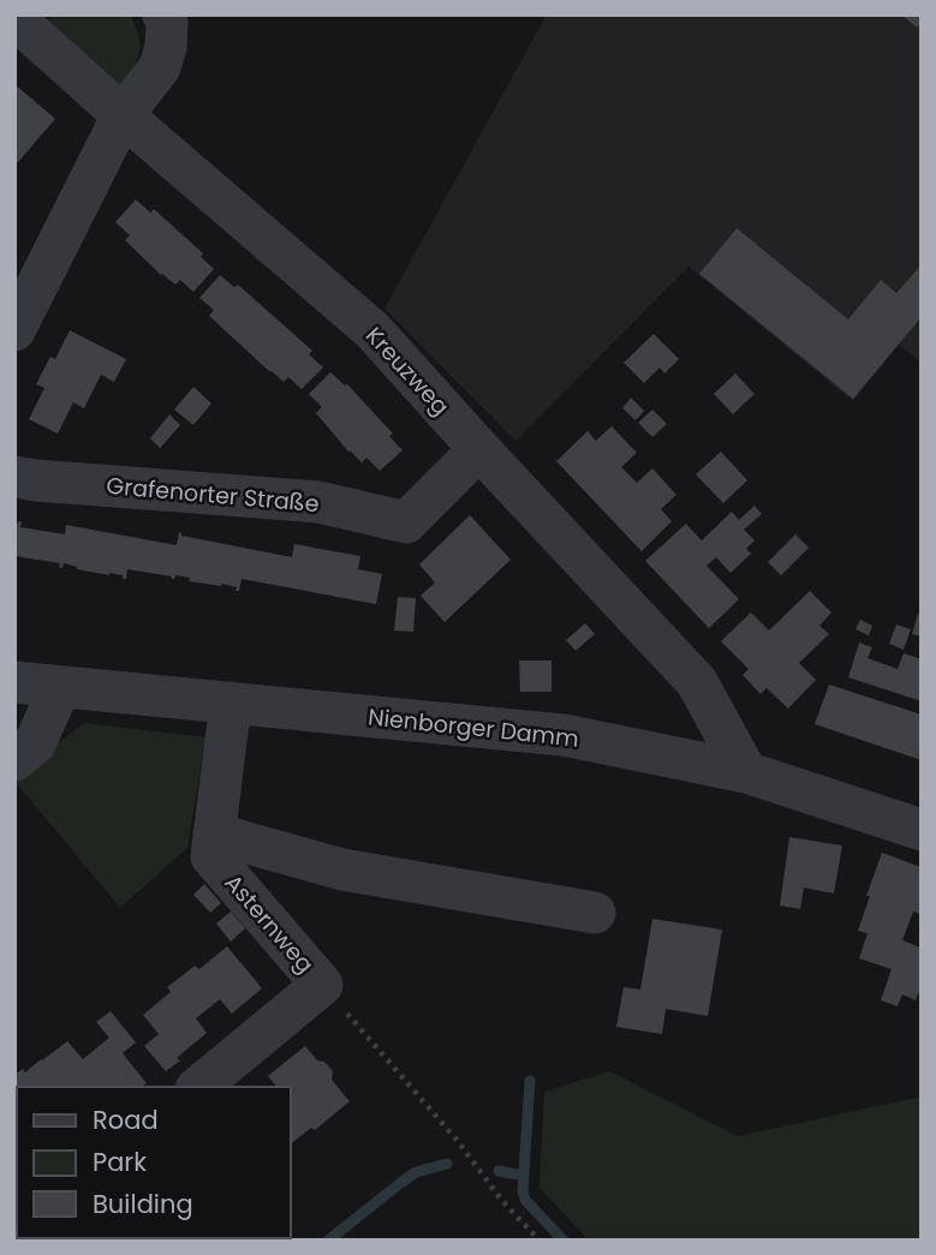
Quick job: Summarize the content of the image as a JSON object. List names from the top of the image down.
{
  "streets": {
    "street": [
      "Kreuzweg",
      "Grafenorter Straße",
      "Nienborger Damm",
      "Asternweg"
    ]
  },
  "crossings": [
    ["Kreuzweg", "Grafenorter Straße"],
    ["Kreuzweg", "Nienborger Damm"],
    ["Nienborger Damm", "Asternweg"]
  ],
  "legend": ["Road", "Park", "Building"]
}
